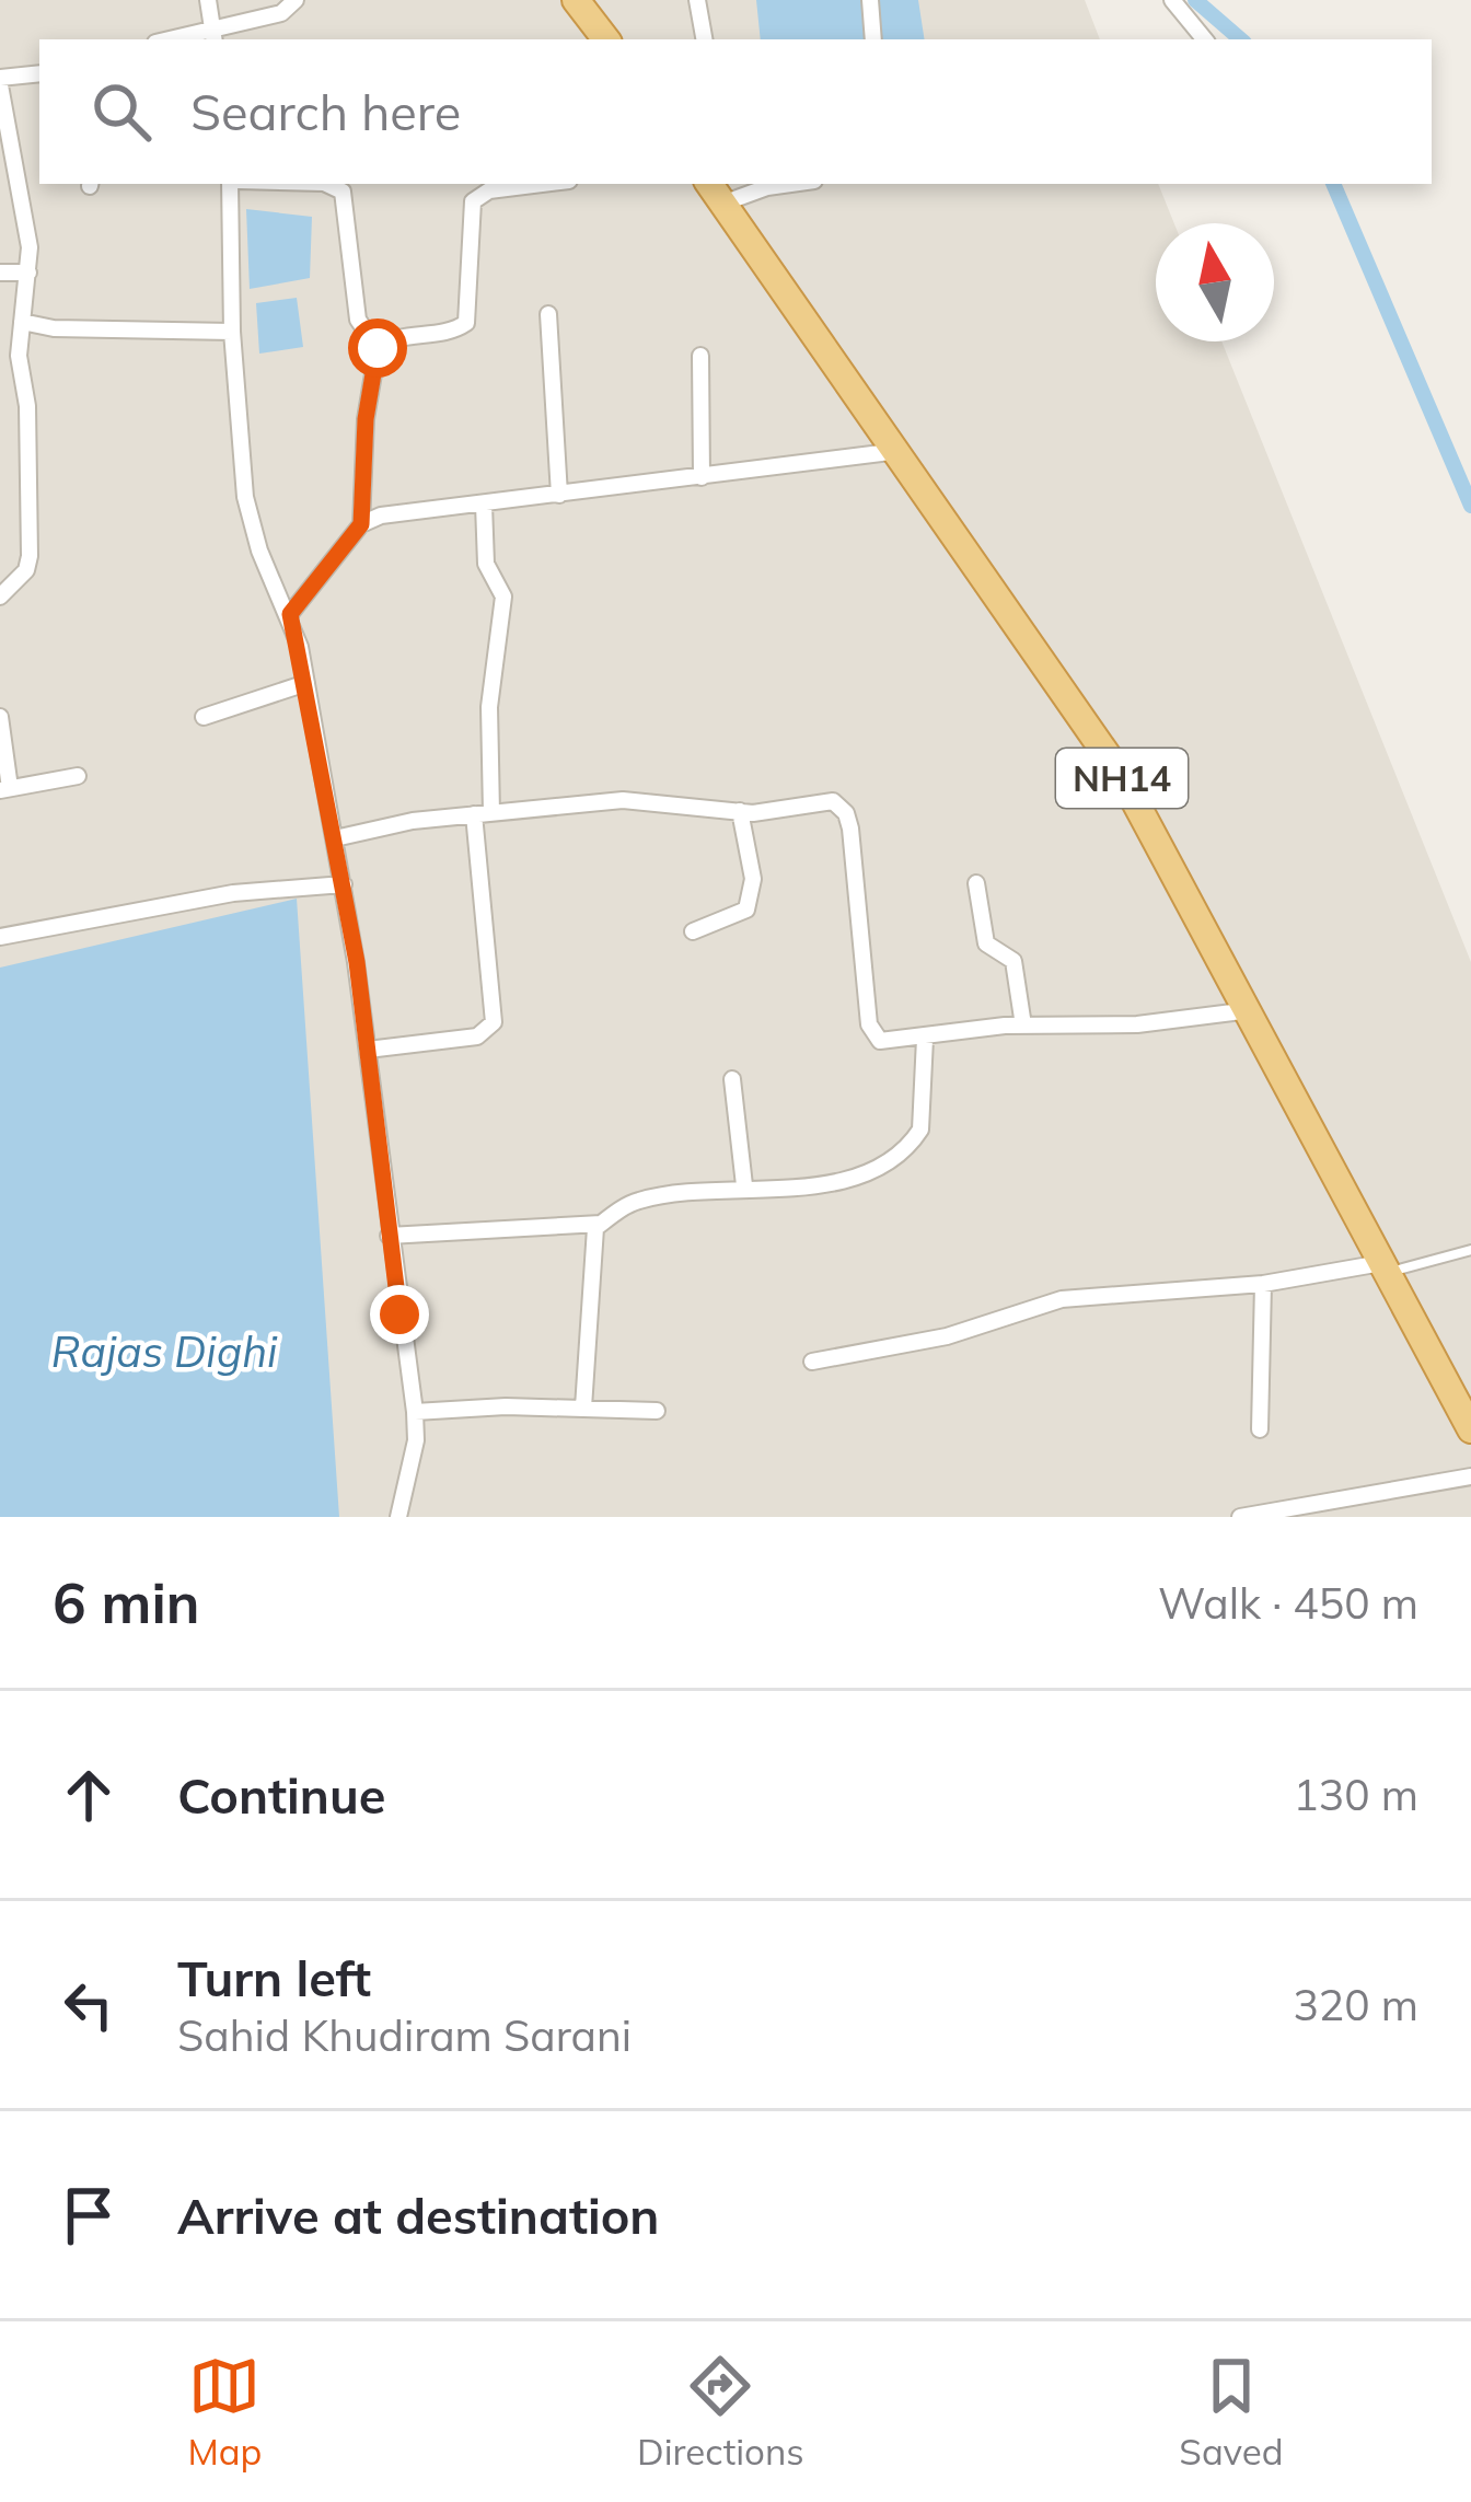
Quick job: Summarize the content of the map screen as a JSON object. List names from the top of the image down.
{
  "streets": {
    "highway": ["NH14"]
  },
  "water": ["Rajas Dighi"],
  "north": "top",
  "page": {
    "search": "Search here",
    "heading": ["6 min", "Walk · 450 m"],
    "list": [
      ["Continue", "130 m"],
      ["Turn left", "Sahid Khudiram Sarani", "320 m"],
      "Arrive at destination"
    ],
    "nav": ["Map", "Directions", "Saved"]
  }
}
